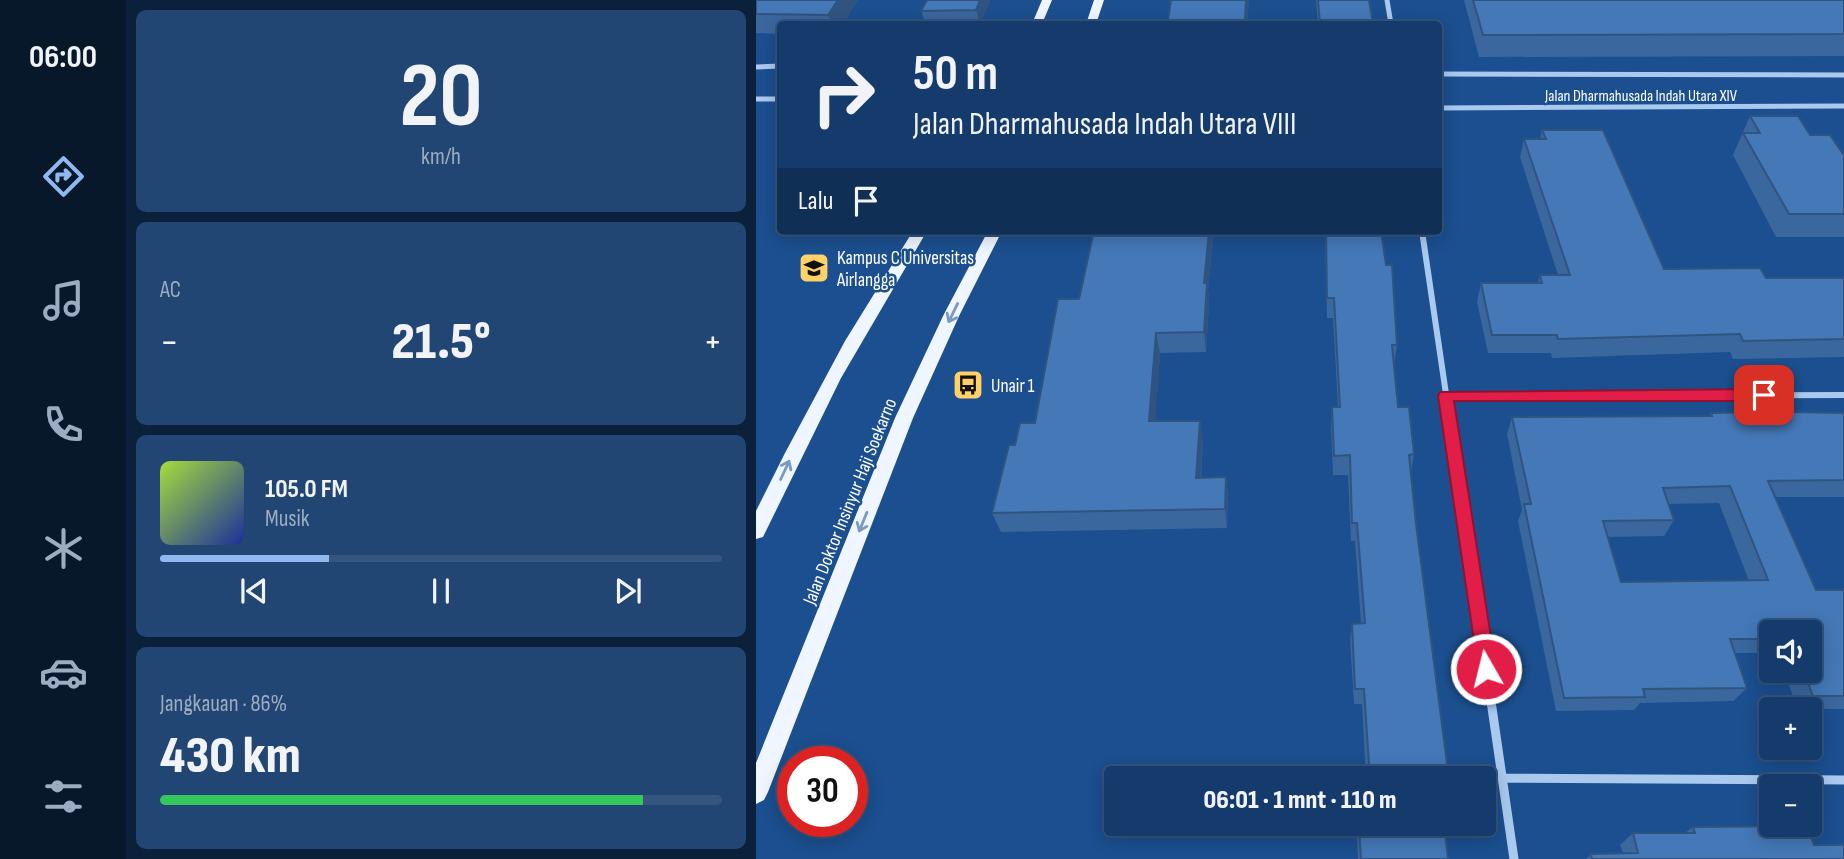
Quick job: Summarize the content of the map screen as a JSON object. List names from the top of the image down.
{
  "streets": {
    "main road": ["Jalan Doktor Insinyur Haji Soekarno"],
    "street": ["Jalan Dharmahusada Indah Utara XIV"]
  },
  "places": {
    "school or university": ["Kampus C Universitas Airlangga"],
    "bus stop": ["Unair 1"]
  },
  "page": {
    "tabs": "06:00",
    "tile": [
      ["20", "km/h"],
      "AC",
      ["Jangkauan · 86%", "430 km"]
    ],
    "turn": ["50 m", "Jalan Dharmahusada Indah Utara VIII"],
    "then": "Lalu",
    "heat": ["−", "21.5°", "+"],
    "song": ["105.0 FM", "Musik"],
    "map_buttons": ["+", "−"],
    "limit": "30",
    "trip": "06:01 · 1 mnt · 110 m"
  }
}
